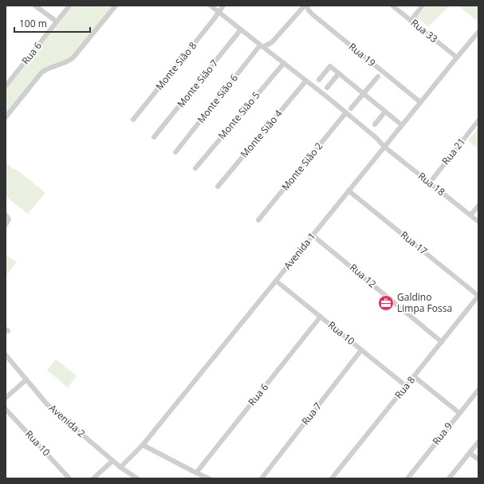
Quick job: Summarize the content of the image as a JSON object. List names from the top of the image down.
{
  "streets": {
    "street": [
      "Rua 33",
      "Rua 6",
      "Rua 19",
      "Monte Sião 8",
      "Monte Sião 7",
      "Monte Sião 6",
      "Monte Sião 5",
      "Monte Sião 4",
      "Rua 21",
      "Monte Sião 2",
      "Rua 18",
      "Rua 17",
      "Avenida 1",
      "Rua 12",
      "Rua 10",
      "Rua 8",
      "Rua 7",
      "Avenida 2",
      "Rua 9"
    ]
  },
  "crossings": [
    ["Rua 33", "Avenida 1"],
    ["Rua 6", "Rua 10"],
    ["Rua 19", "Avenida 1"],
    ["Monte Sião 8", "Rua 18"],
    ["Monte Sião 7", "Rua 18"],
    ["Monte Sião 6", "Rua 18"],
    ["Monte Sião 5", "Rua 18"],
    ["Monte Sião 4", "Rua 18"],
    ["Rua 21", "Rua 18"],
    ["Monte Sião 2", "Rua 18"],
    ["Rua 18", "Avenida 1"],
    ["Rua 17", "Avenida 1"],
    ["Rua 17", "Rua 8"],
    ["Avenida 1", "Rua 12"],
    ["Avenida 1", "Rua 10"],
    ["Avenida 1", "Avenida 2"],
    ["Rua 12", "Rua 8"],
    ["Rua 10", "Rua 8"],
    ["Rua 10", "Rua 7"]
  ],
  "places": {
    "office": ["Galdino Limpa Fossa"]
  },
  "scale_bar": "100 m"
}
